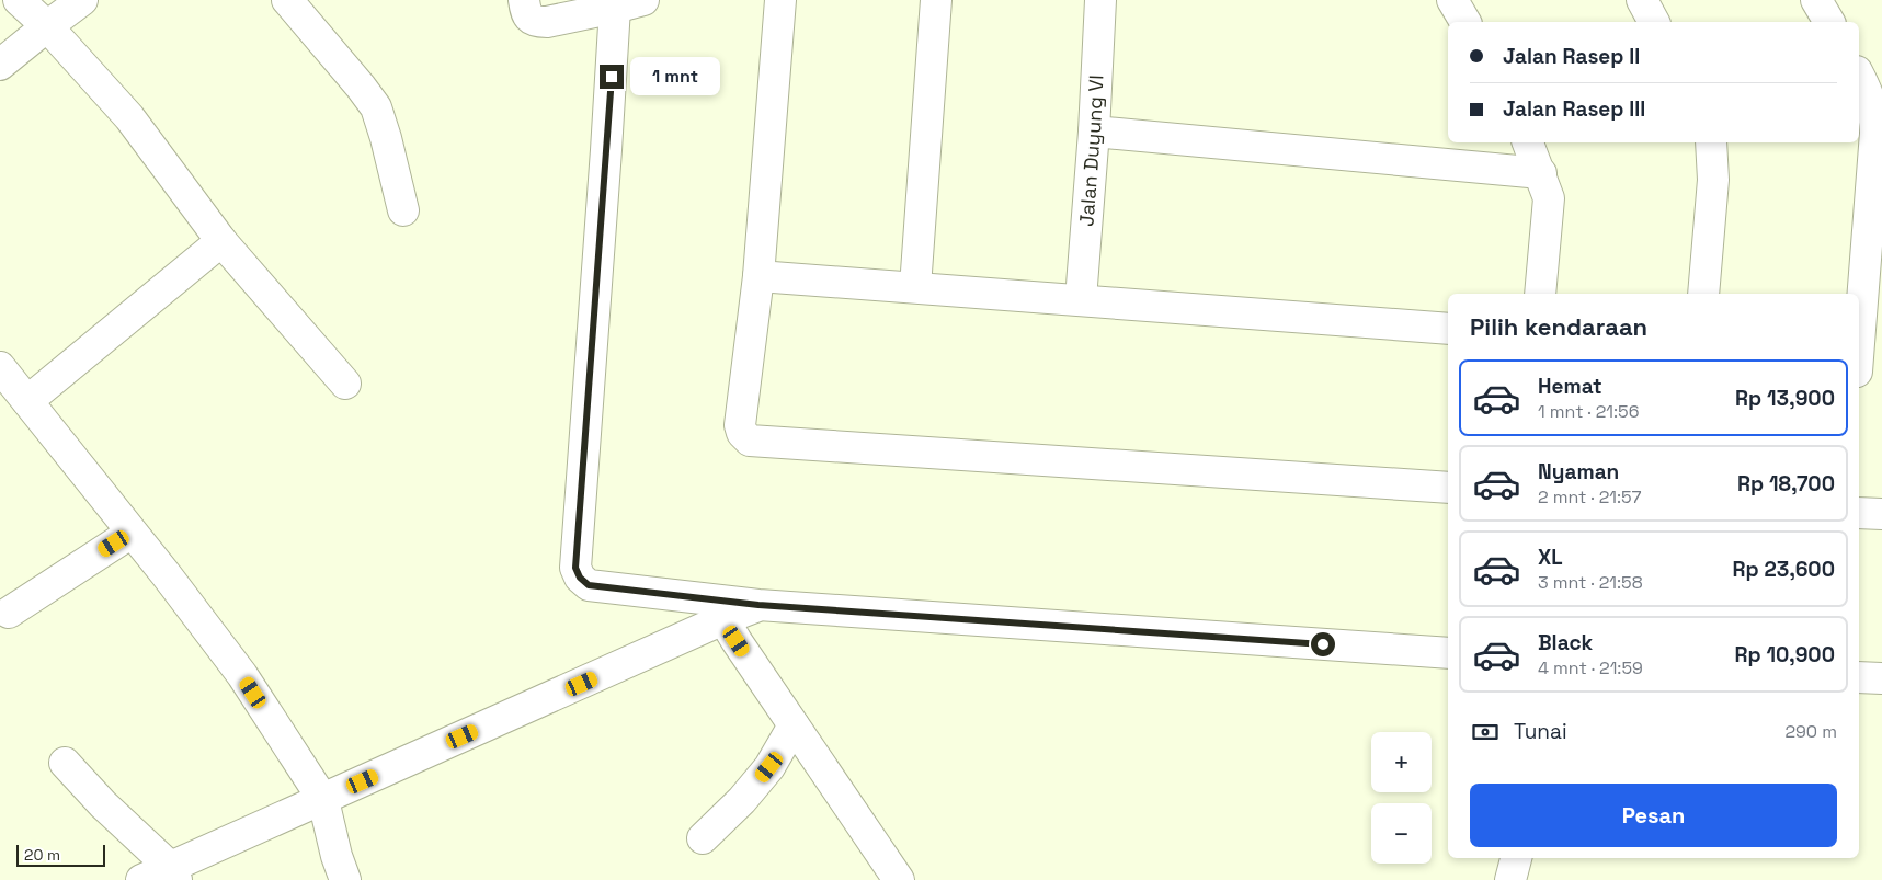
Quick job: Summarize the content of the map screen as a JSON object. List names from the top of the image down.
{
  "streets": {
    "street": ["Jalan Duyung VI"]
  },
  "scale_bar": "20 m",
  "page": {
    "banner": ["Jalan Rasep II", "Jalan Rasep III"],
    "bubble": "1 mnt",
    "heading": "Pilih kendaraan",
    "list": [
      {
        "name": "Hemat",
        "note": "1 mnt · 21:56",
        "value": "Rp 13,900"
      },
      {
        "name": "Nyaman",
        "note": "2 mnt · 21:57",
        "value": "Rp 18,700"
      },
      {
        "name": "XL",
        "note": "3 mnt · 21:58",
        "value": "Rp 23,600"
      },
      {
        "name": "Black",
        "note": "4 mnt · 21:59",
        "value": "Rp 10,900"
      }
    ],
    "pay": ["Tunai", "290 m"],
    "map_buttons": ["+", "−"],
    "buttons": "Pesan",
    "scale": "20 m"
  }
}
